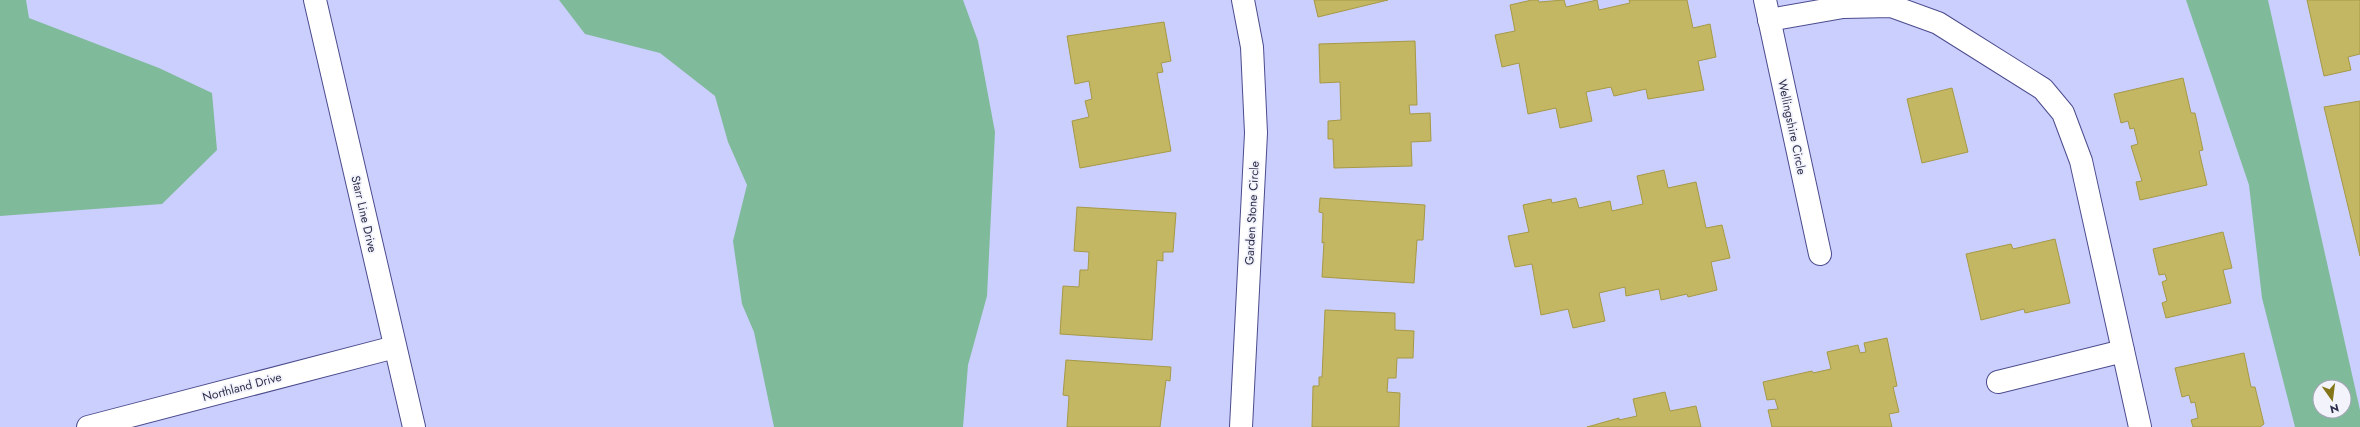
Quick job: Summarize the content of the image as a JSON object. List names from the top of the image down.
{
  "streets": {
    "street": [
      "Wellingshire Circle",
      "Garden Stone Circle",
      "Starr Line Drive",
      "Northland Drive"
    ]
  },
  "crossings": [
    ["Starr Line Drive", "Northland Drive"]
  ],
  "north": "bottom"
}
